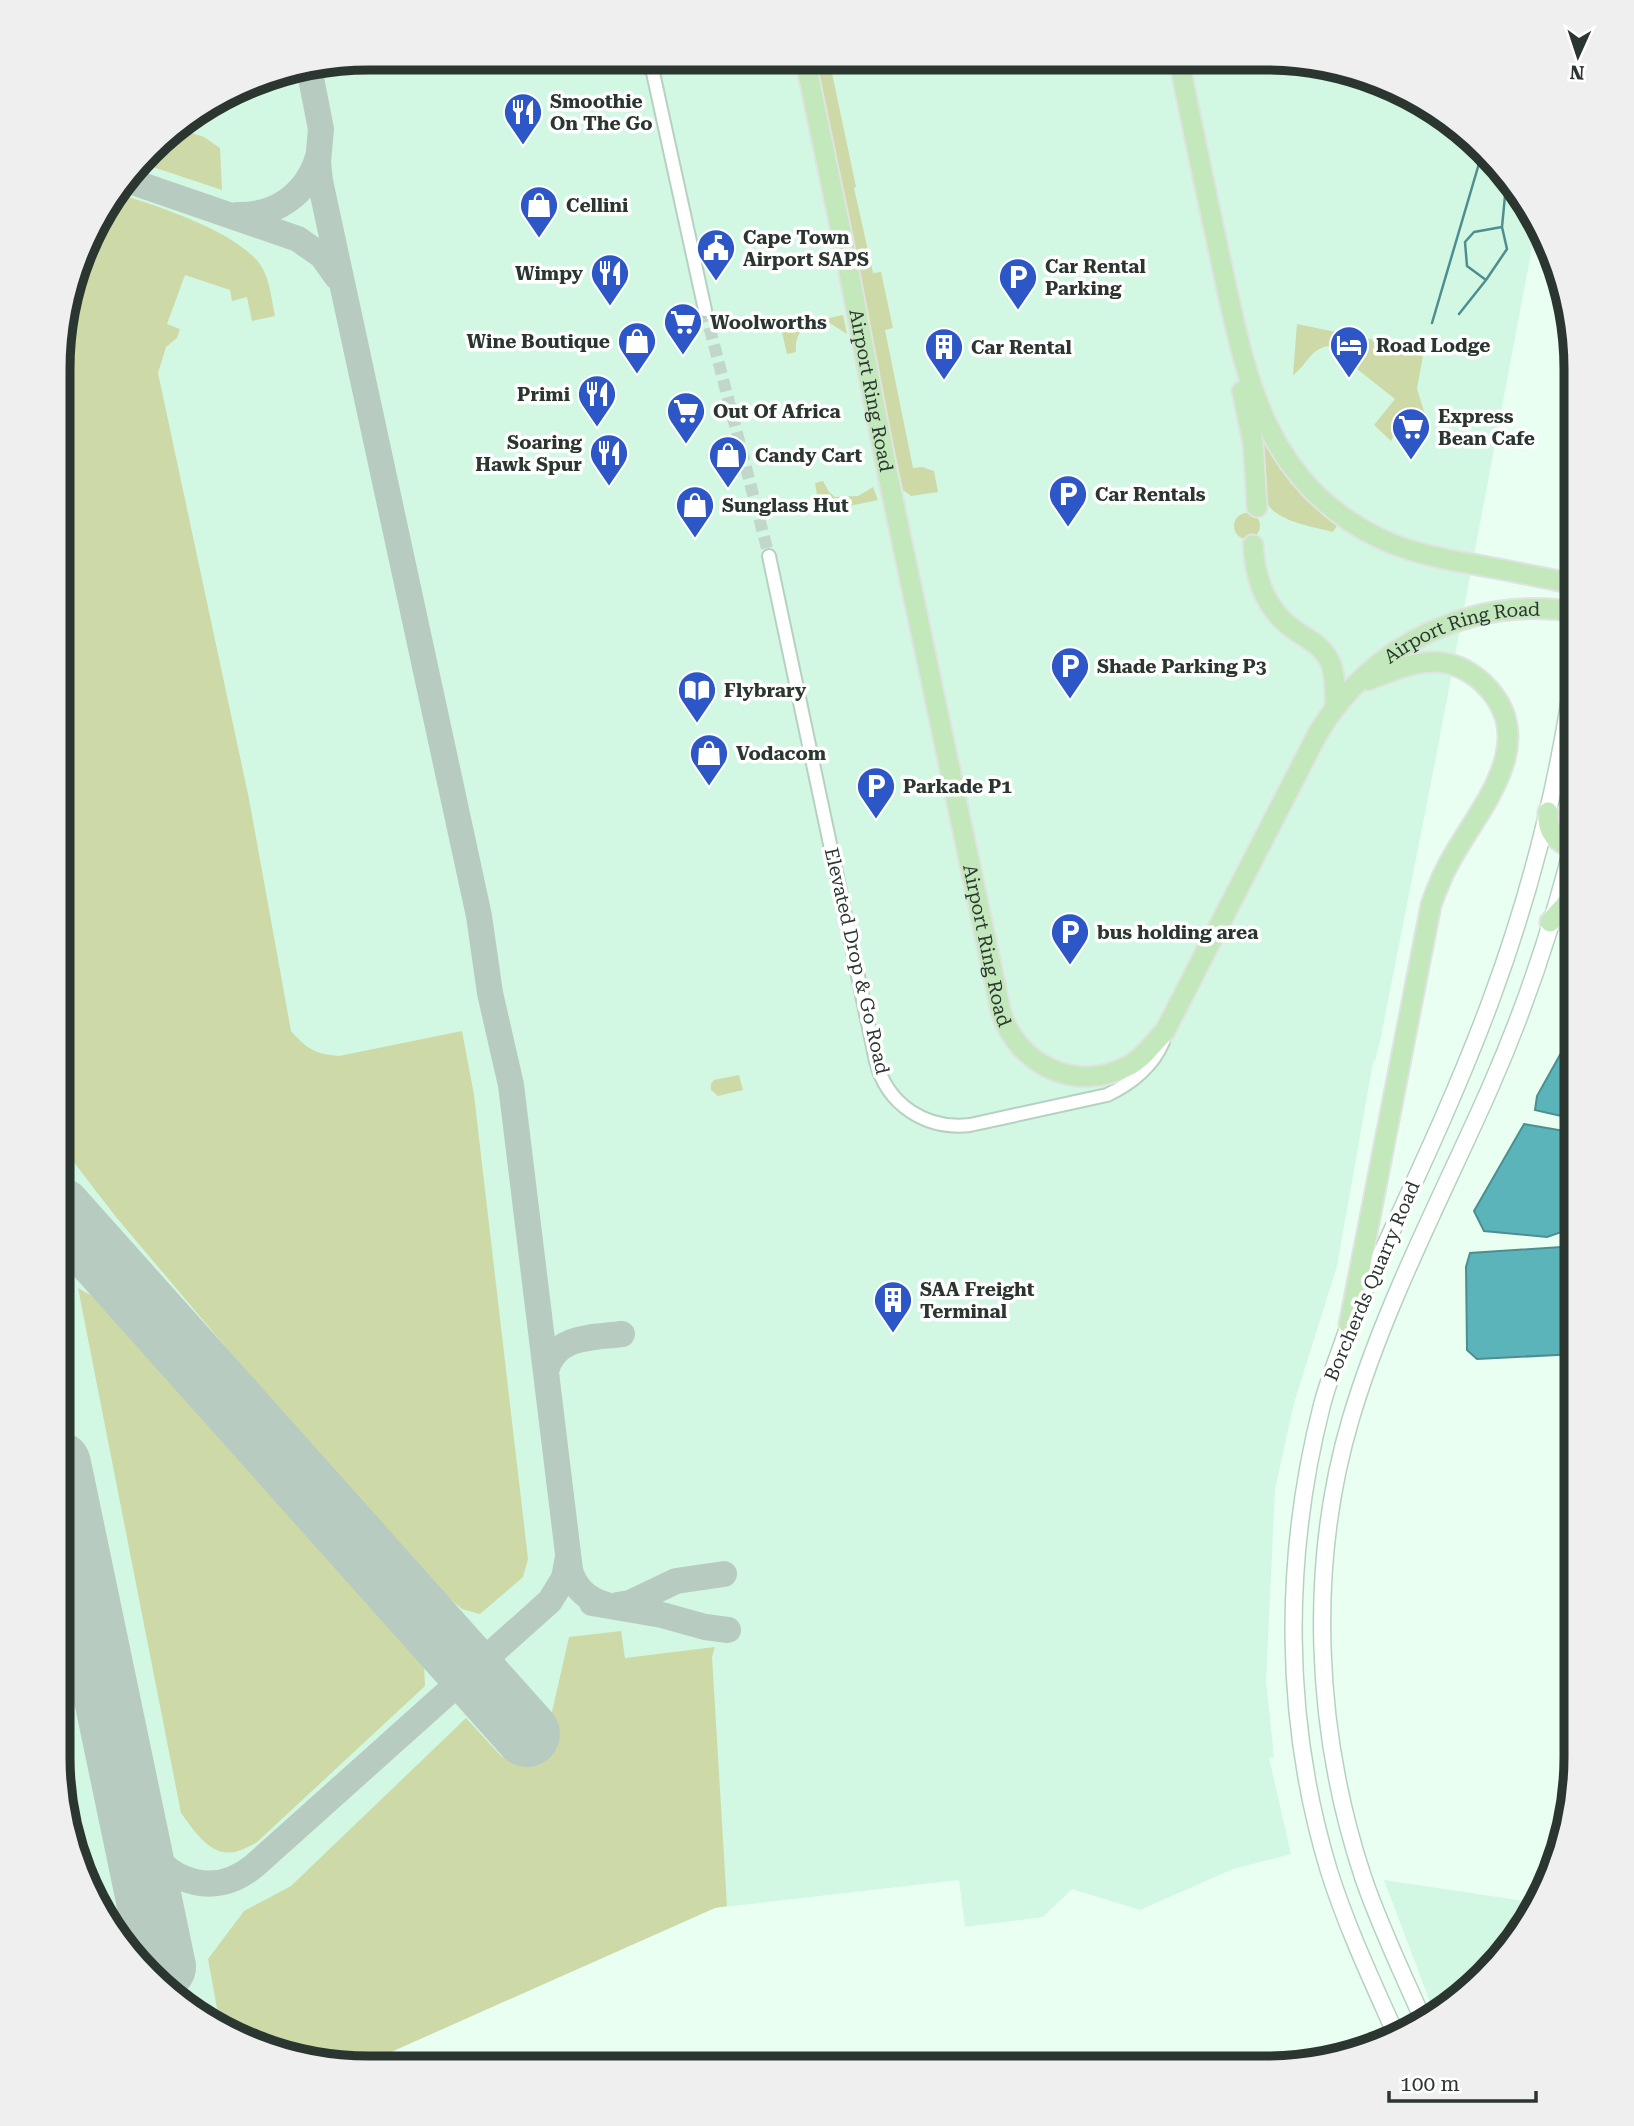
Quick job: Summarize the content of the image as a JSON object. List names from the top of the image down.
{
  "streets": {
    "main road": ["Airport Ring Road", "Borcherds Quarry Road"],
    "street": ["Elevated Drop & Go Road"]
  },
  "crossings": [
    ["Airport Ring Road", "Elevated Drop & Go Road"]
  ],
  "places": {
    "restaurant": [
      "Smoothie On The Go",
      "Wimpy",
      "Primi",
      "Soaring Hawk Spur"
    ],
    "shop": [
      "Cellini",
      "Wine Boutique",
      "Candy Cart",
      "Sunglass Hut",
      "Vodacom"
    ],
    "public building": ["Cape Town Airport SAPS"],
    "parking": [
      "Car Rental Parking",
      "Car Rentals",
      "Shade Parking P3",
      "Parkade P1",
      "bus holding area"
    ],
    "supermarket": ["Woolworths", "Out Of Africa", "Express Bean Cafe"],
    "hotel": ["Road Lodge"],
    "building": ["Car Rental", "SAA Freight Terminal"],
    "library": ["Flybrary"]
  },
  "scale_bar": "100 m",
  "north": "bottom"
}
